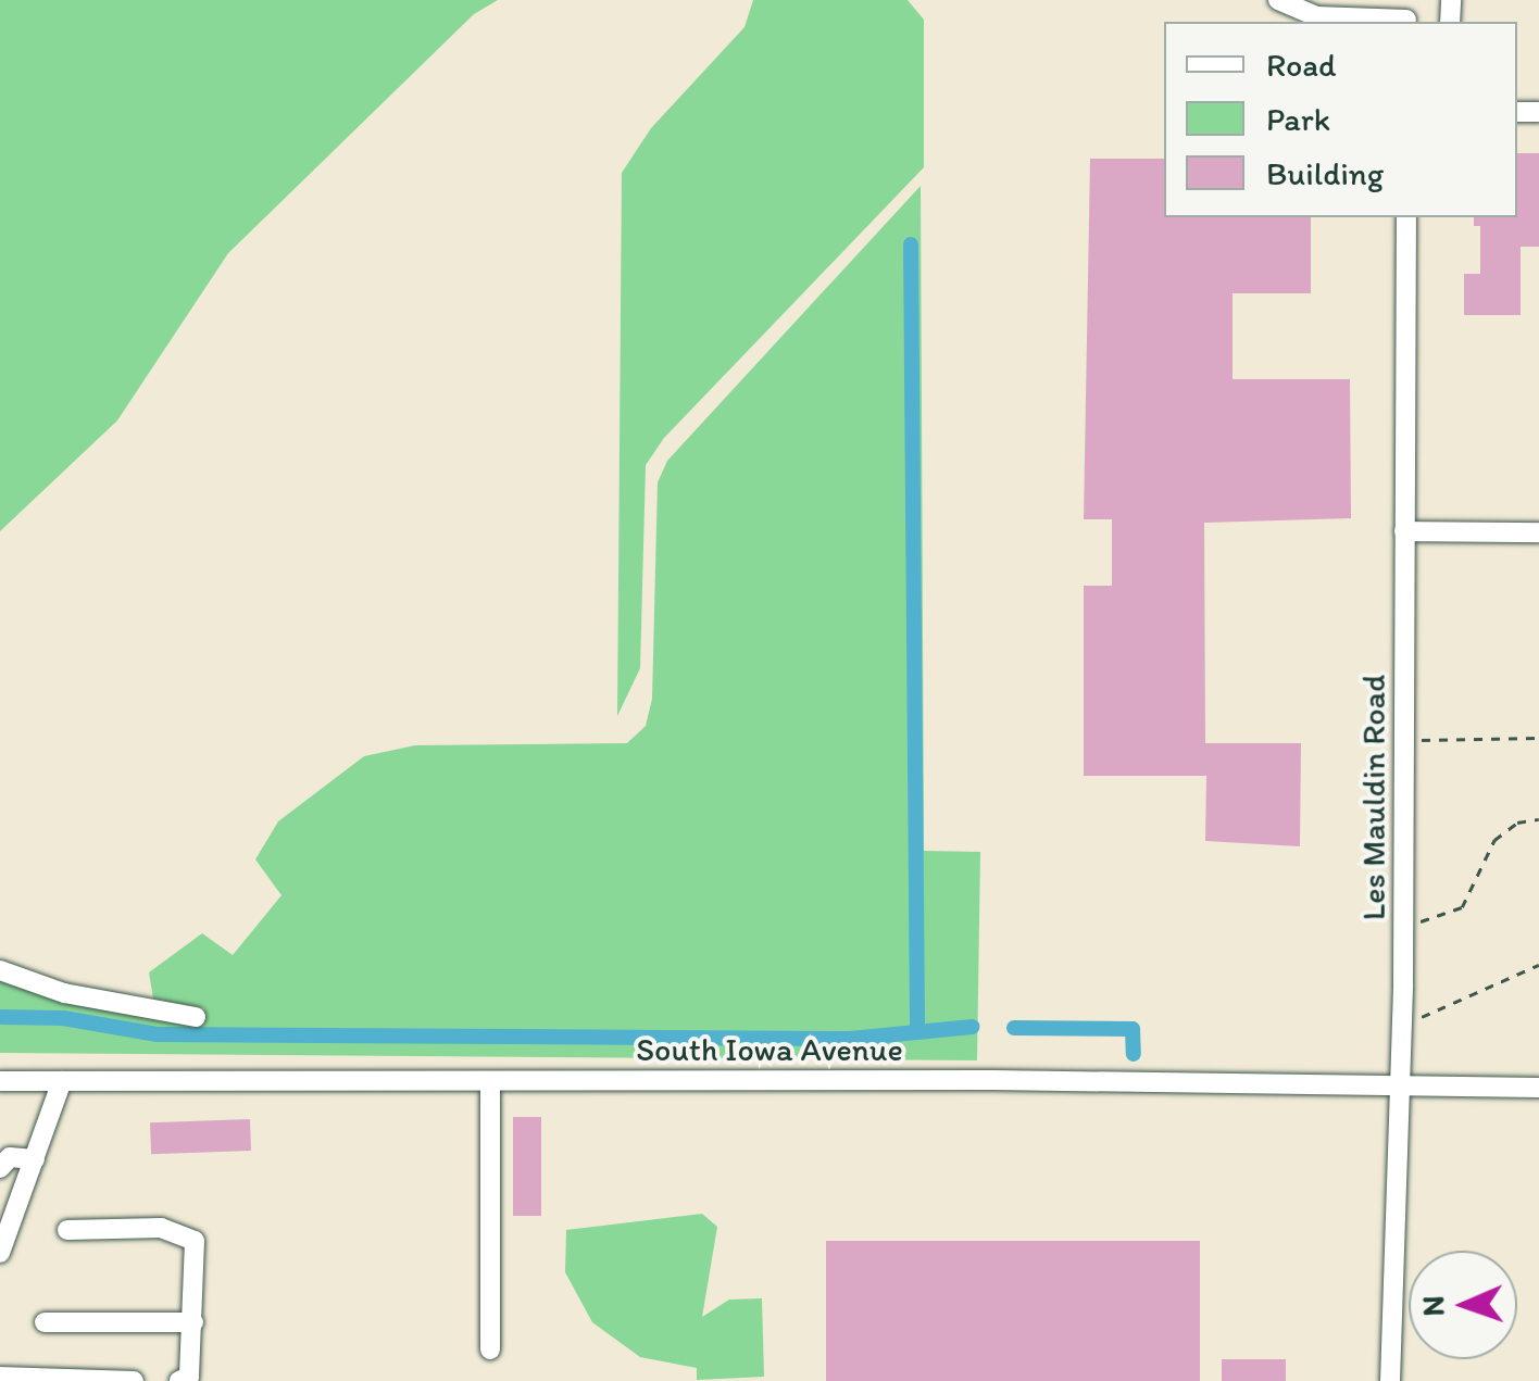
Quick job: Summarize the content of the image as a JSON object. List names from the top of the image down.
{
  "streets": {
    "street": ["Les Mauldin Road", "South Iowa Avenue"]
  },
  "crossings": [
    ["Les Mauldin Road", "South Iowa Avenue"]
  ],
  "legend": ["Road", "Park", "Building"],
  "north": "left"
}
